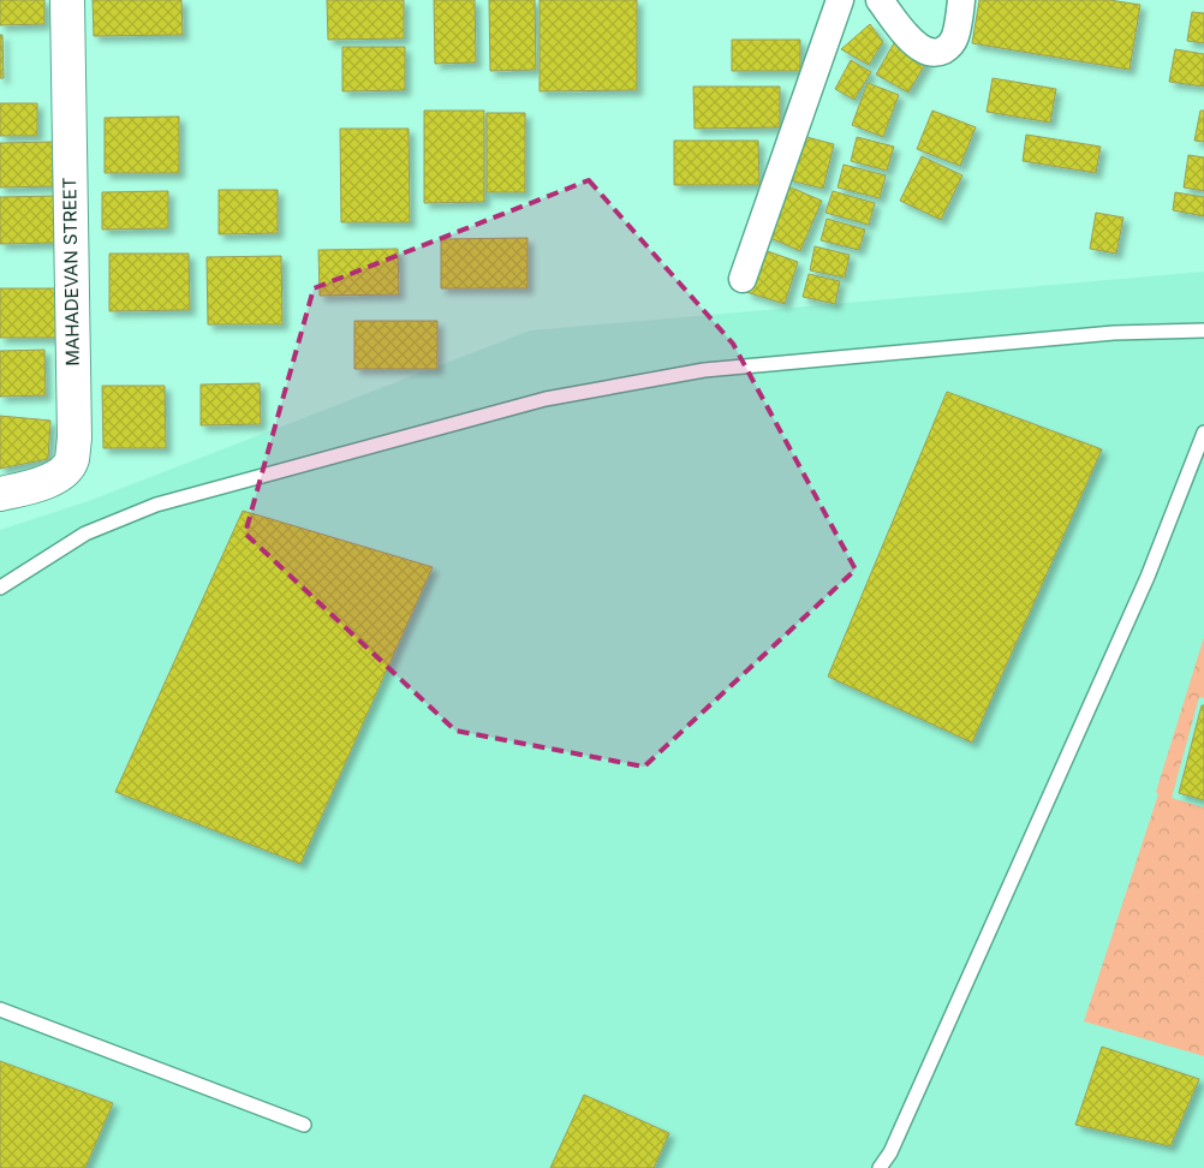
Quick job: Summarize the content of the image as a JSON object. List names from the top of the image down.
{
  "streets": {
    "street": ["MAHADEVAN STREET"]
  }
}
